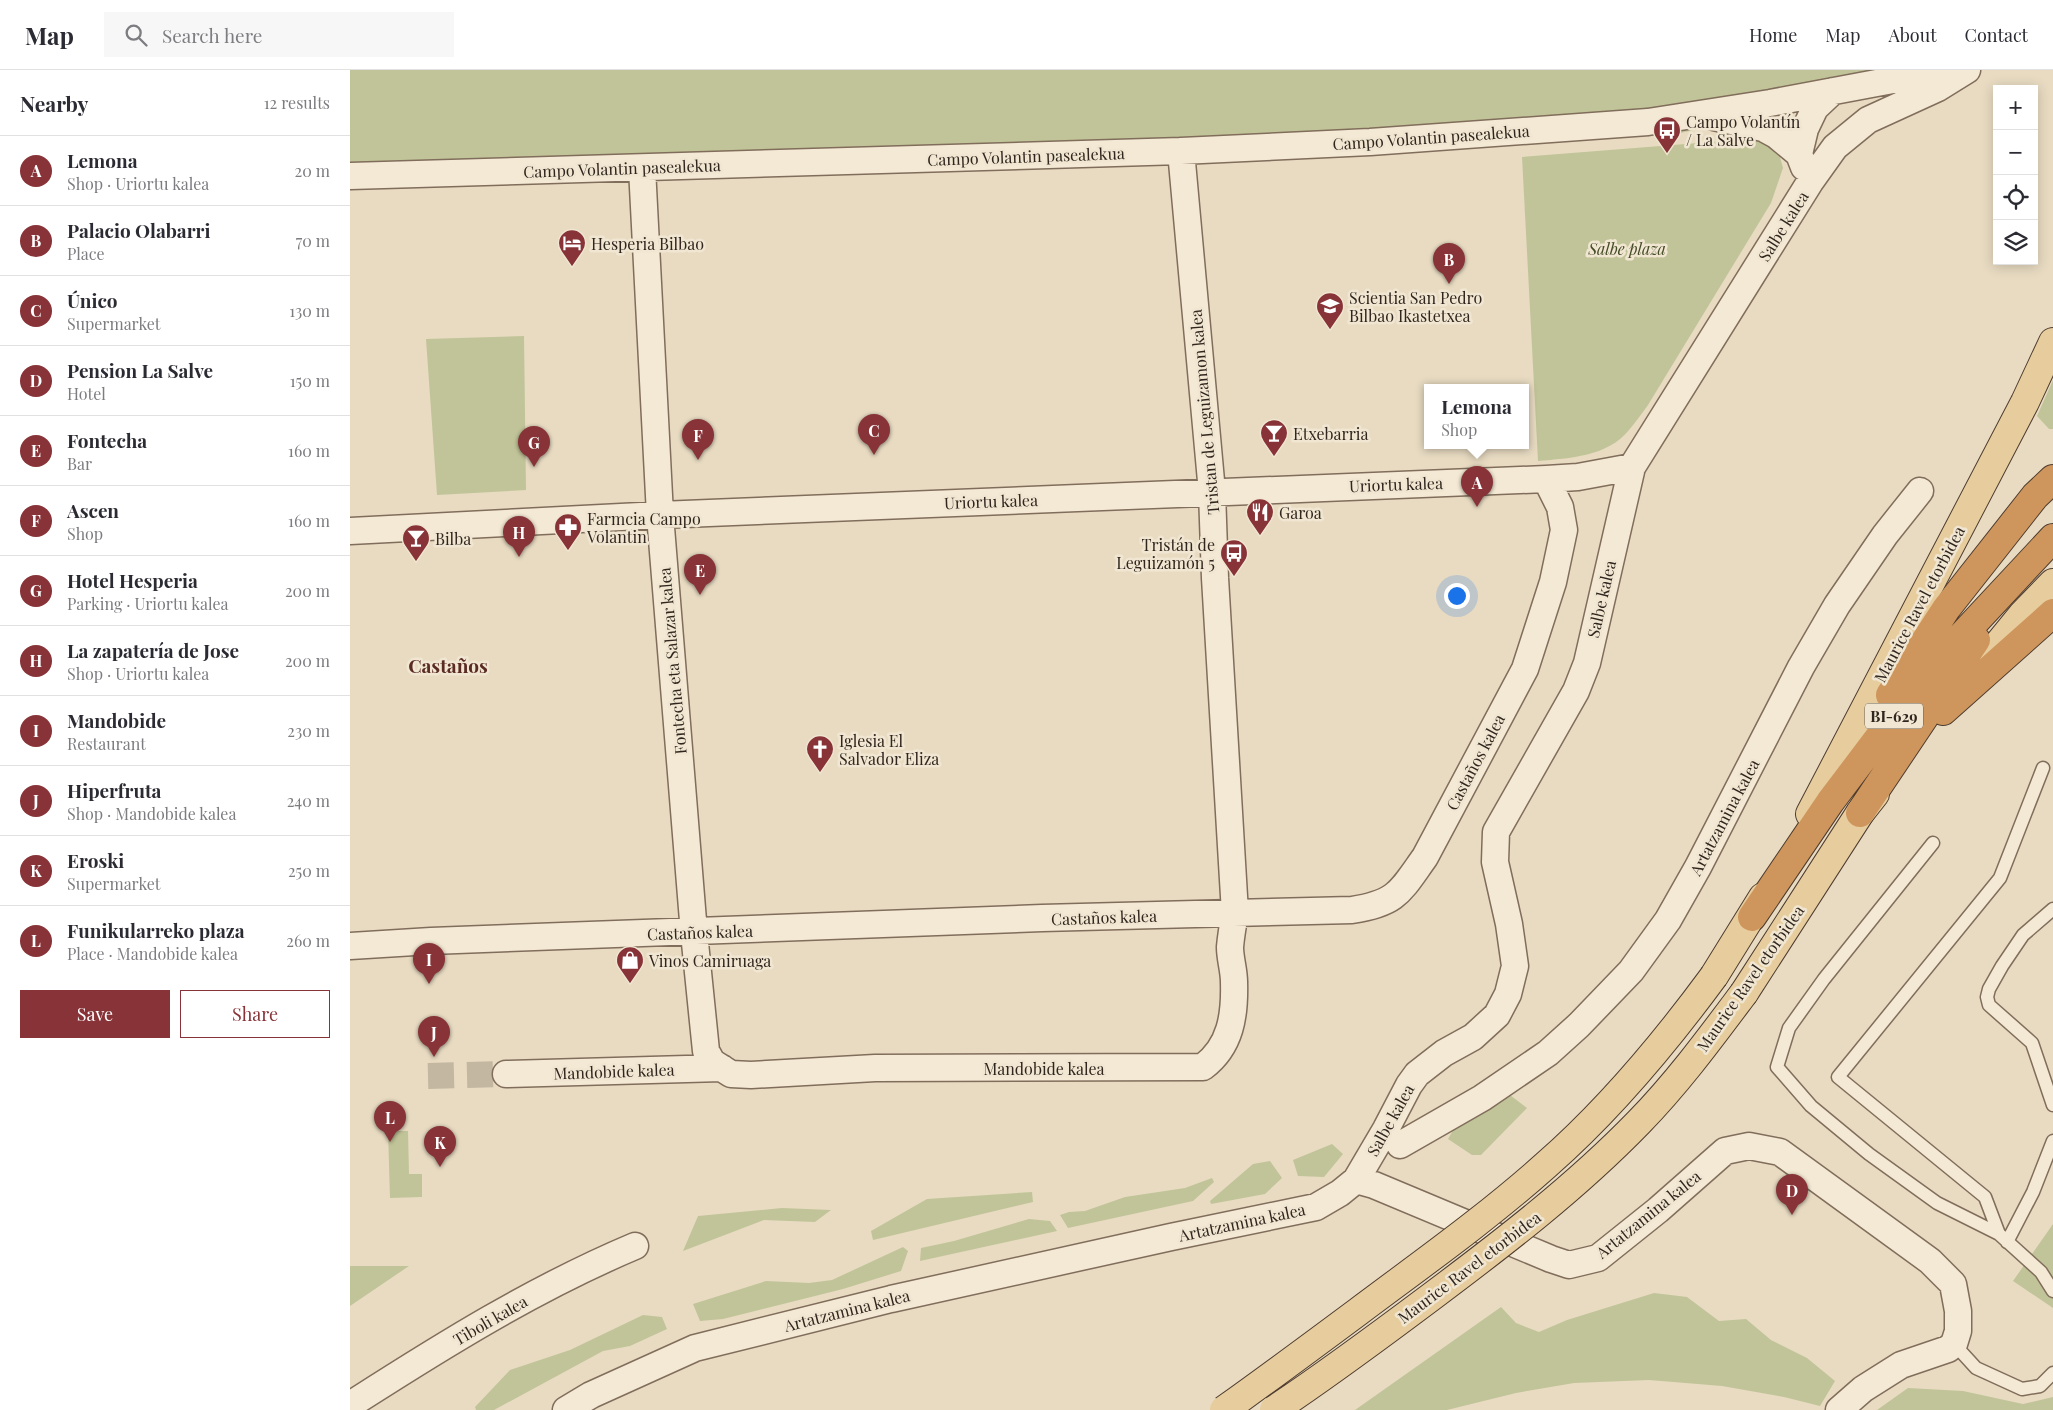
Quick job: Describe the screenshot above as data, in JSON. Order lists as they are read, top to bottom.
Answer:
{
  "streets": {
    "highway": ["Maurice Ravel etorbidea", "BI-629"],
    "street": [
      "Campo Volantin pasealekua",
      "Salbe kalea",
      "Tristan de Leguizamon kalea",
      "Uriortu kalea",
      "Fontecha eta Salazar kalea",
      "Castaños kalea",
      "Artatzamina kalea",
      "Mandobide kalea",
      "Tiboli kalea"
    ]
  },
  "crossings": [
    ["Campo Volantin pasealekua", "Salbe kalea"],
    ["Campo Volantin pasealekua", "Tristan de Leguizamon kalea"],
    ["Campo Volantin pasealekua", "Fontecha eta Salazar kalea"],
    ["Salbe kalea", "Uriortu kalea"],
    ["Salbe kalea", "Artatzamina kalea"],
    ["Tristan de Leguizamon kalea", "Uriortu kalea"],
    ["Tristan de Leguizamon kalea", "Castaños kalea"],
    ["Tristan de Leguizamon kalea", "Mandobide kalea"],
    ["Uriortu kalea", "Fontecha eta Salazar kalea"],
    ["Uriortu kalea", "Castaños kalea"],
    ["Maurice Ravel etorbidea", "BI-629"],
    ["Fontecha eta Salazar kalea", "Castaños kalea"],
    ["Fontecha eta Salazar kalea", "Mandobide kalea"],
    ["Castaños kalea", "Mandobide kalea"]
  ],
  "districts": ["Castaños"],
  "parks": ["Salbe plaza"],
  "places": {
    "bus stop": ["Campo Volantín / La Salve", "Tristán de Leguizamón 5"],
    "hotel": ["Hesperia Bilbao"],
    "school or university": ["Scientia San Pedro Bilbao Ikastetxea"],
    "bar": ["Etxebarria", "Bilba"],
    "restaurant": ["Garoa"],
    "pharmacy": ["Farmcia Campo Volantin"],
    "church": ["Iglesia El Salvador Eliza"],
    "shop": ["Vinos Camiruaga"]
  },
  "page": {
    "header": "Map",
    "search": "Search here",
    "nav": [
      "Home",
      "Map",
      "About",
      "Contact"
    ],
    "heading": ["Nearby", "12 results"],
    "map_buttons": ["+", "−"],
    "list": [
      {
        "mark": "A",
        "name": "Lemona",
        "note": "Shop · Uriortu kalea",
        "value": "20 m"
      },
      {
        "mark": "B",
        "name": "Palacio Olabarri",
        "note": "Place",
        "value": "70 m"
      },
      {
        "mark": "C",
        "name": "Único",
        "note": "Supermarket",
        "value": "130 m"
      },
      {
        "mark": "D",
        "name": "Pension La Salve",
        "note": "Hotel",
        "value": "150 m"
      },
      {
        "mark": "E",
        "name": "Fontecha",
        "note": "Bar",
        "value": "160 m"
      },
      {
        "mark": "F",
        "name": "Ascen",
        "note": "Shop",
        "value": "160 m"
      },
      {
        "mark": "G",
        "name": "Hotel Hesperia",
        "note": "Parking · Uriortu kalea",
        "value": "200 m"
      },
      {
        "mark": "H",
        "name": "La zapatería de Jose",
        "note": "Shop · Uriortu kalea",
        "value": "200 m"
      },
      {
        "mark": "I",
        "name": "Mandobide",
        "note": "Restaurant",
        "value": "230 m"
      },
      {
        "mark": "J",
        "name": "Hiperfruta",
        "note": "Shop · Mandobide kalea",
        "value": "240 m"
      },
      {
        "mark": "K",
        "name": "Eroski",
        "note": "Supermarket",
        "value": "250 m"
      },
      {
        "mark": "L",
        "name": "Funikularreko plaza",
        "note": "Place · Mandobide kalea",
        "value": "260 m"
      }
    ],
    "pins": [
      "B",
      "C",
      "F",
      "G",
      "A",
      "H",
      "E",
      "I",
      "J",
      "L",
      "K",
      "D"
    ],
    "popup": ["Lemona", "Shop"],
    "buttons": ["Save", "Share"]
  }
}
